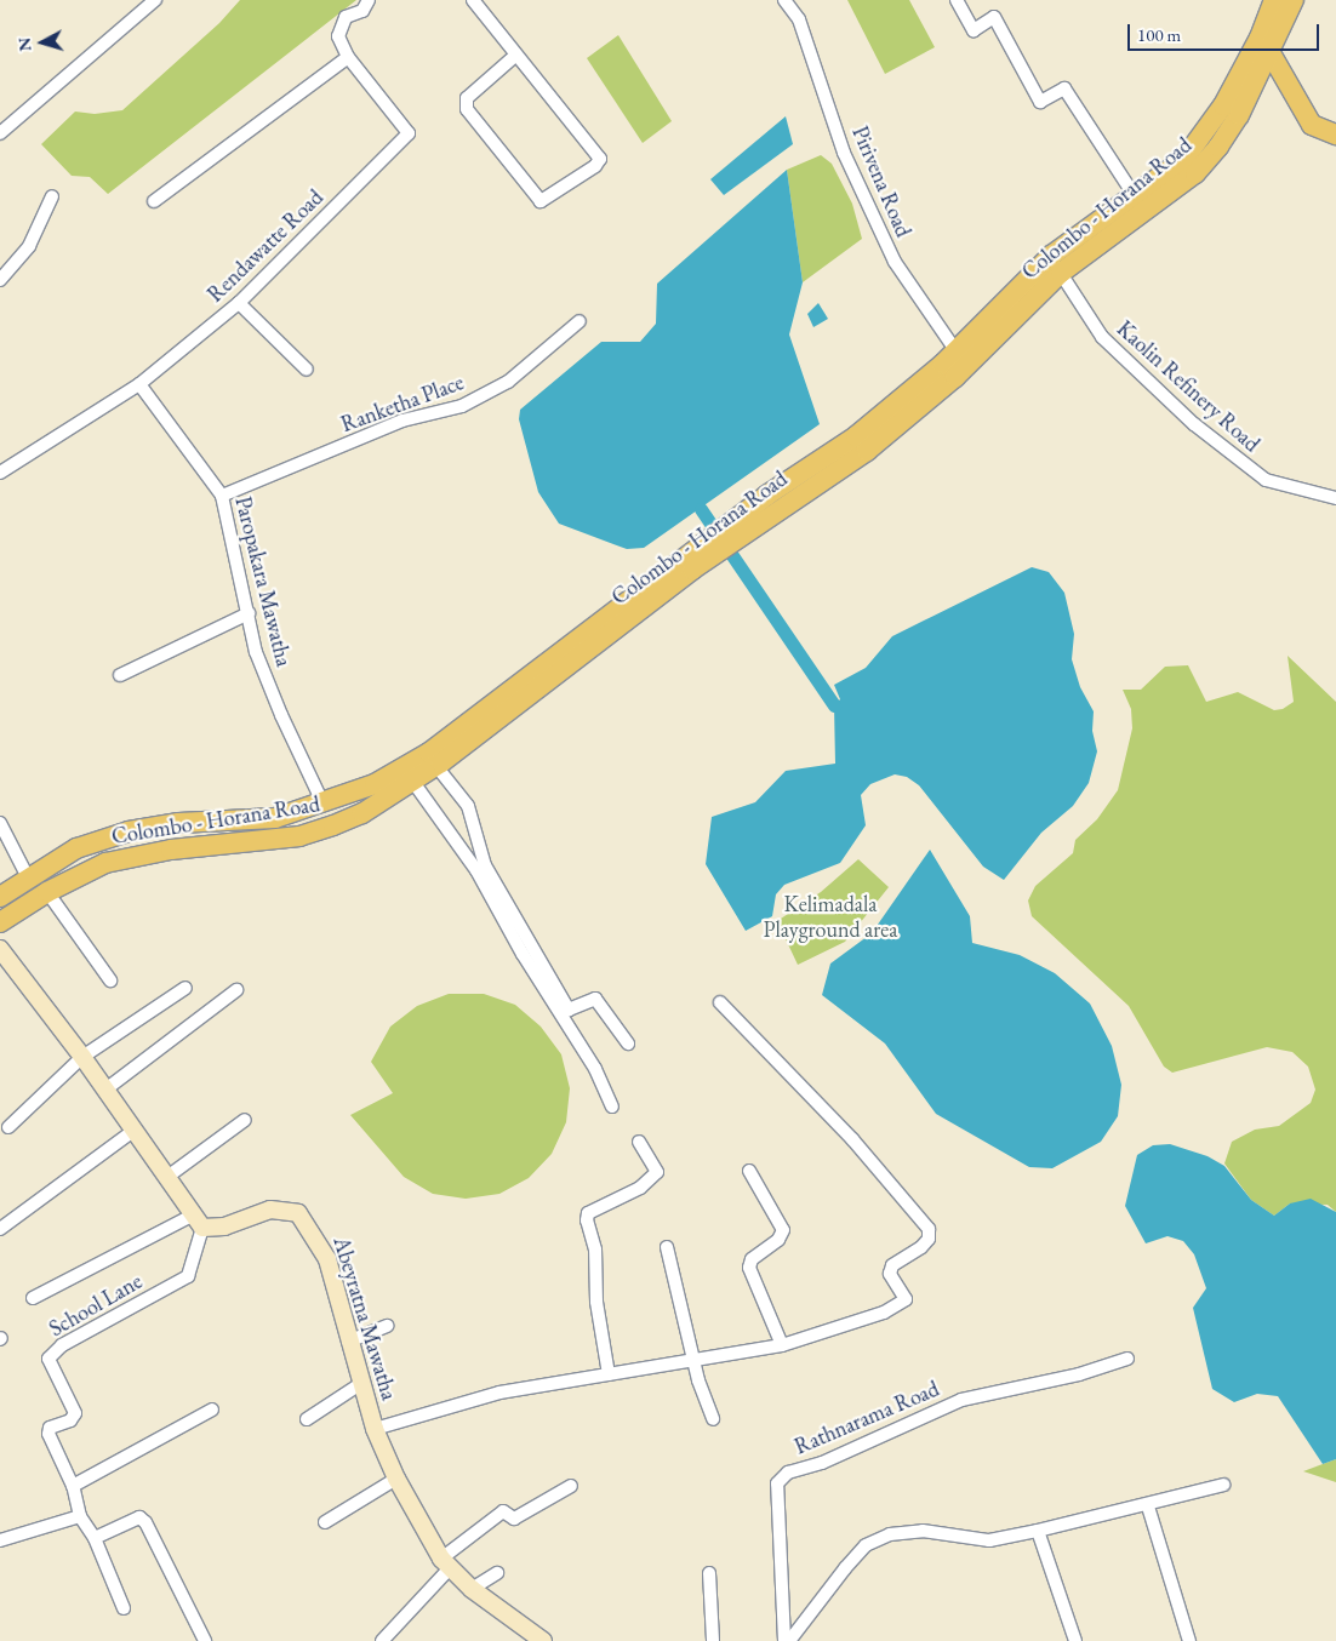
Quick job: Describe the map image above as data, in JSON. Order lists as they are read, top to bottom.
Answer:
{
  "streets": {
    "main road": ["Colombo - Horana Road"],
    "street": [
      "Pirivena Road",
      "Rendawatte Road",
      "Kaolin Refinery Road",
      "Ranketha Place",
      "Paropakara Mawatha",
      "School Lane",
      "Abeyratna Mawatha",
      "Rathnarama Road"
    ]
  },
  "crossings": [
    ["Pirivena Road", "Colombo - Horana Road"],
    ["Colombo - Horana Road", "Kaolin Refinery Road"],
    ["Colombo - Horana Road", "Paropakara Mawatha"],
    ["Rendawatte Road", "Paropakara Mawatha"],
    ["Ranketha Place", "Paropakara Mawatha"],
    ["School Lane", "Abeyratna Mawatha"]
  ],
  "parks": ["Kelimadala Playground area"],
  "scale_bar": "100 m",
  "north": "left"
}
